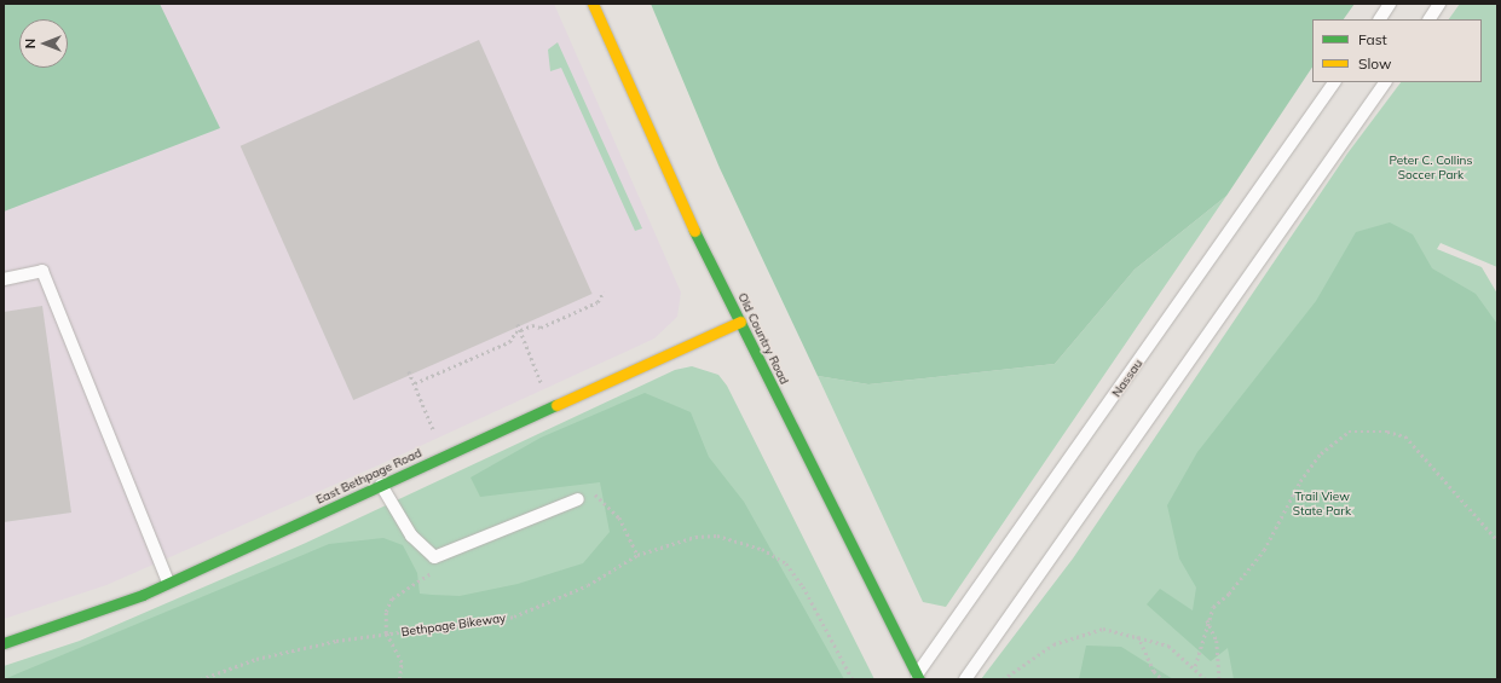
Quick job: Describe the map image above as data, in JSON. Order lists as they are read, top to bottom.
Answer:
{
  "streets": {
    "street": ["Old Country Road", "East Bethpage Road"],
    "lane": ["Nassau"],
    "path": ["Bethpage Bikeway"]
  },
  "crossings": [
    ["Old Country Road", "Nassau"],
    ["Old Country Road", "East Bethpage Road"]
  ],
  "parks": ["Peter C. Collins Soccer Park", "Trail View State Park"],
  "legend": ["Fast", "Slow"],
  "north": "left"
}
